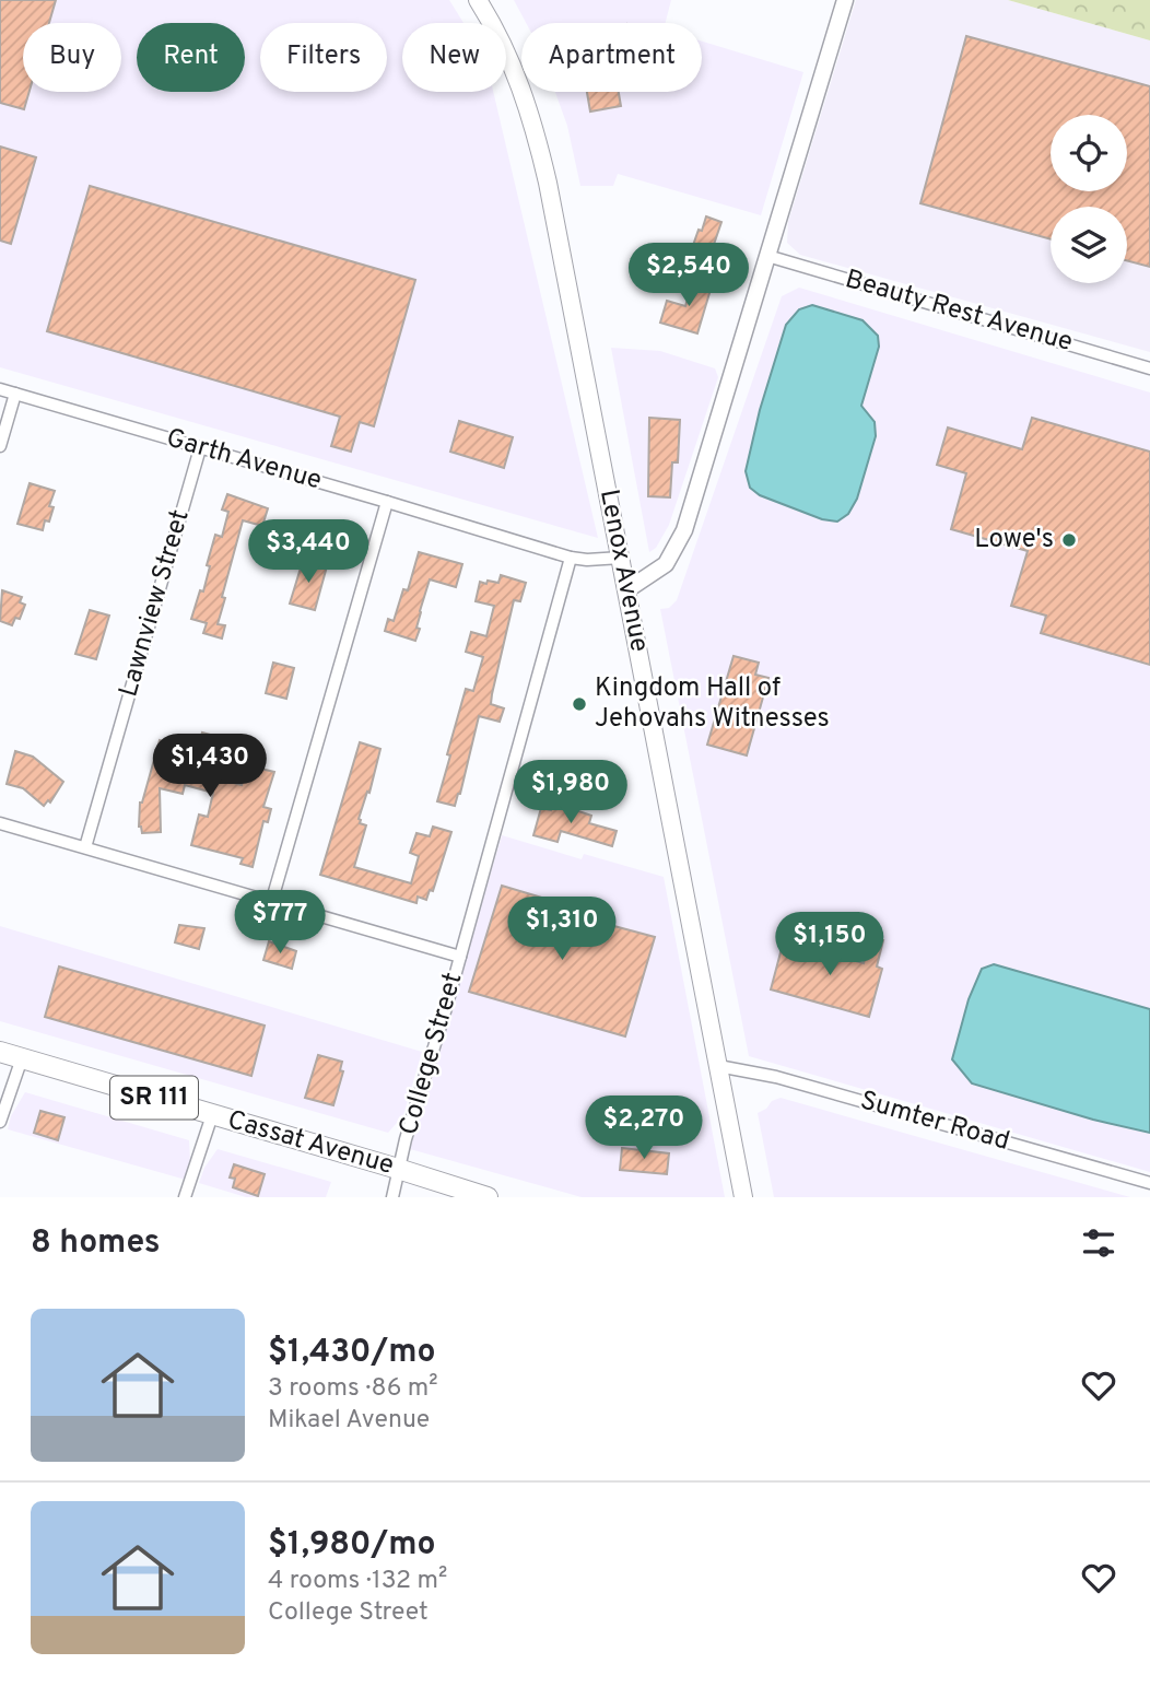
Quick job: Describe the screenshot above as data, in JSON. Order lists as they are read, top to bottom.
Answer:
{
  "streets": {
    "main road": ["Lenox Avenue", "SR 111", "Cassat Avenue"],
    "street": [
      "Beauty Rest Avenue",
      "Garth Avenue",
      "Lawnview Street",
      "College Street",
      "Sumter Road"
    ]
  },
  "crossings": [
    ["Garth Avenue", "Lenox Avenue"],
    ["Garth Avenue", "Lawnview Street"],
    ["Garth Avenue", "College Street"],
    ["Lenox Avenue", "Sumter Road"],
    ["College Street", "Cassat Avenue"]
  ],
  "places": ["Lowe's", "Kingdom Hall of Jehovahs Witnesses"],
  "page": {
    "chip": [
      "Buy",
      "Rent",
      "Filters",
      "New",
      "Apartment"
    ],
    "price": [
      "$2,540",
      "$3,440",
      "$1,430",
      "$1,980",
      "$777",
      "$1,310",
      "$1,150",
      "$2,270"
    ],
    "heading": "8 homes",
    "list": [
      {
        "name": "$1,430/mo",
        "note": "3 rooms · 86 m² · Mikael Avenue"
      },
      {
        "name": "$1,980/mo",
        "note": "4 rooms · 132 m² · College Street"
      }
    ]
  }
}
